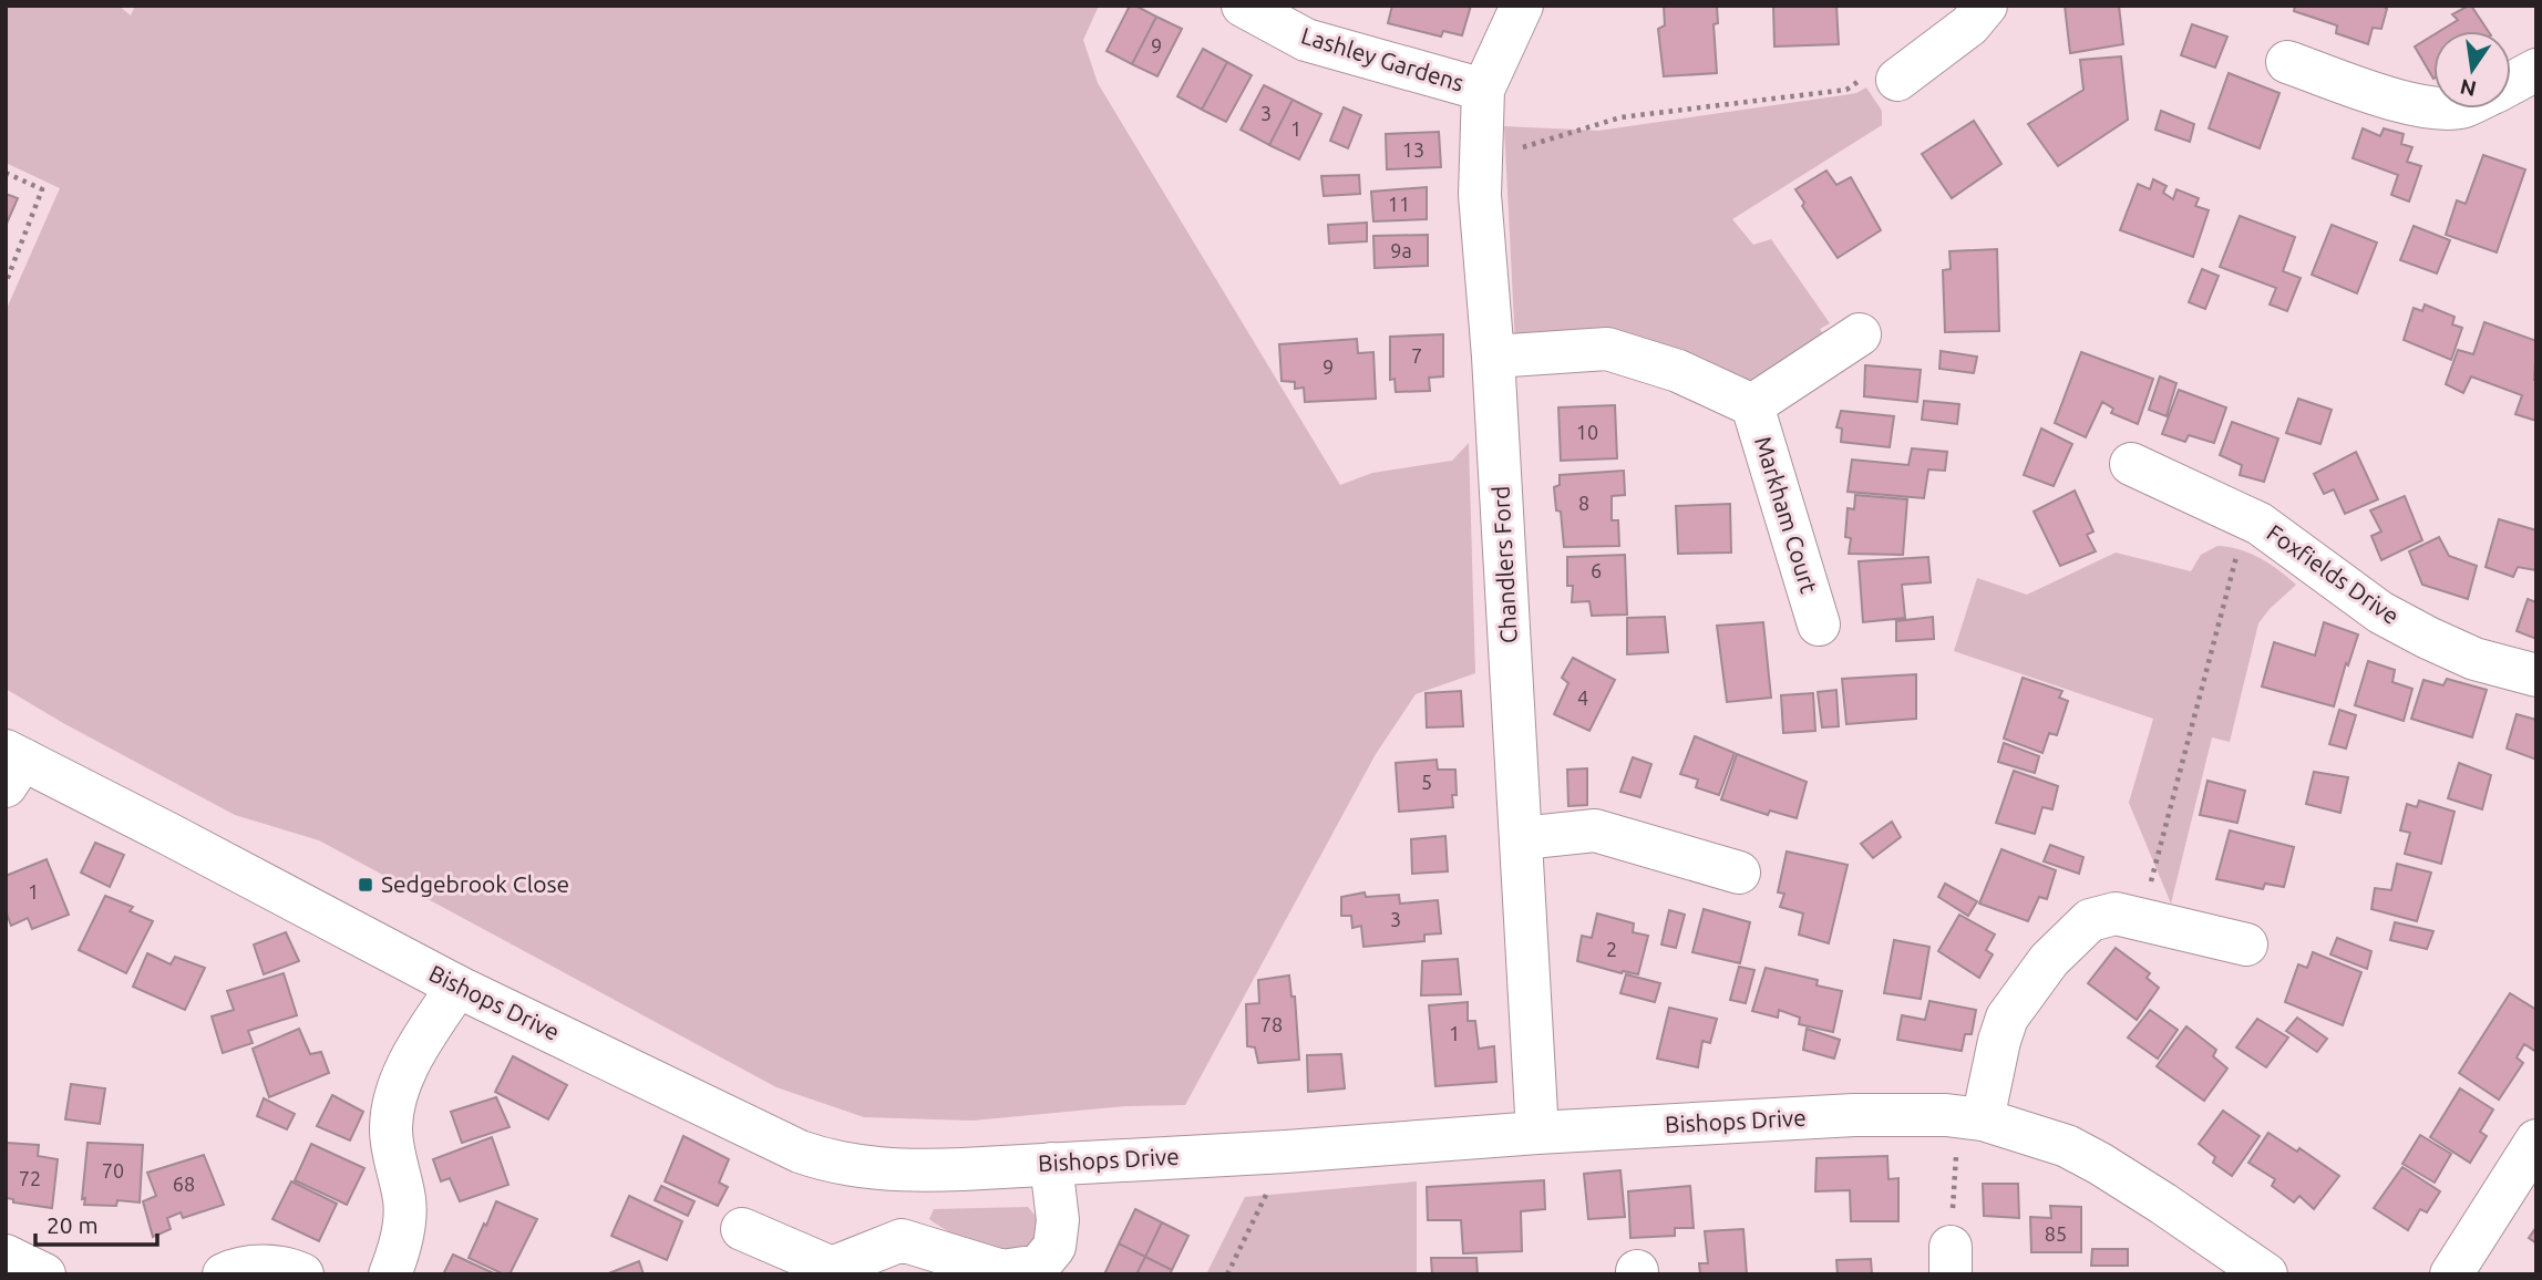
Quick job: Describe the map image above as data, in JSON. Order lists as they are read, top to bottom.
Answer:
{
  "streets": {
    "street": [
      "Lashley Gardens",
      "Markham Court",
      "Chandlers Ford",
      "Foxfields Drive",
      "Bishops Drive"
    ]
  },
  "crossings": [
    ["Lashley Gardens", "Chandlers Ford"],
    ["Markham Court", "Chandlers Ford"],
    ["Chandlers Ford", "Bishops Drive"]
  ],
  "places": {
    "transit": ["Sedgebrook Close"]
  },
  "house_numbers": [
    "9",
    "3",
    "1",
    "13",
    "11",
    "9a",
    "7",
    "9",
    "10",
    "8",
    "6",
    "4",
    "5",
    "1",
    "3",
    "2",
    "78",
    "1",
    "70",
    "72",
    "68",
    "85"
  ],
  "scale_bar": "20 m",
  "north": "bottom"
}
